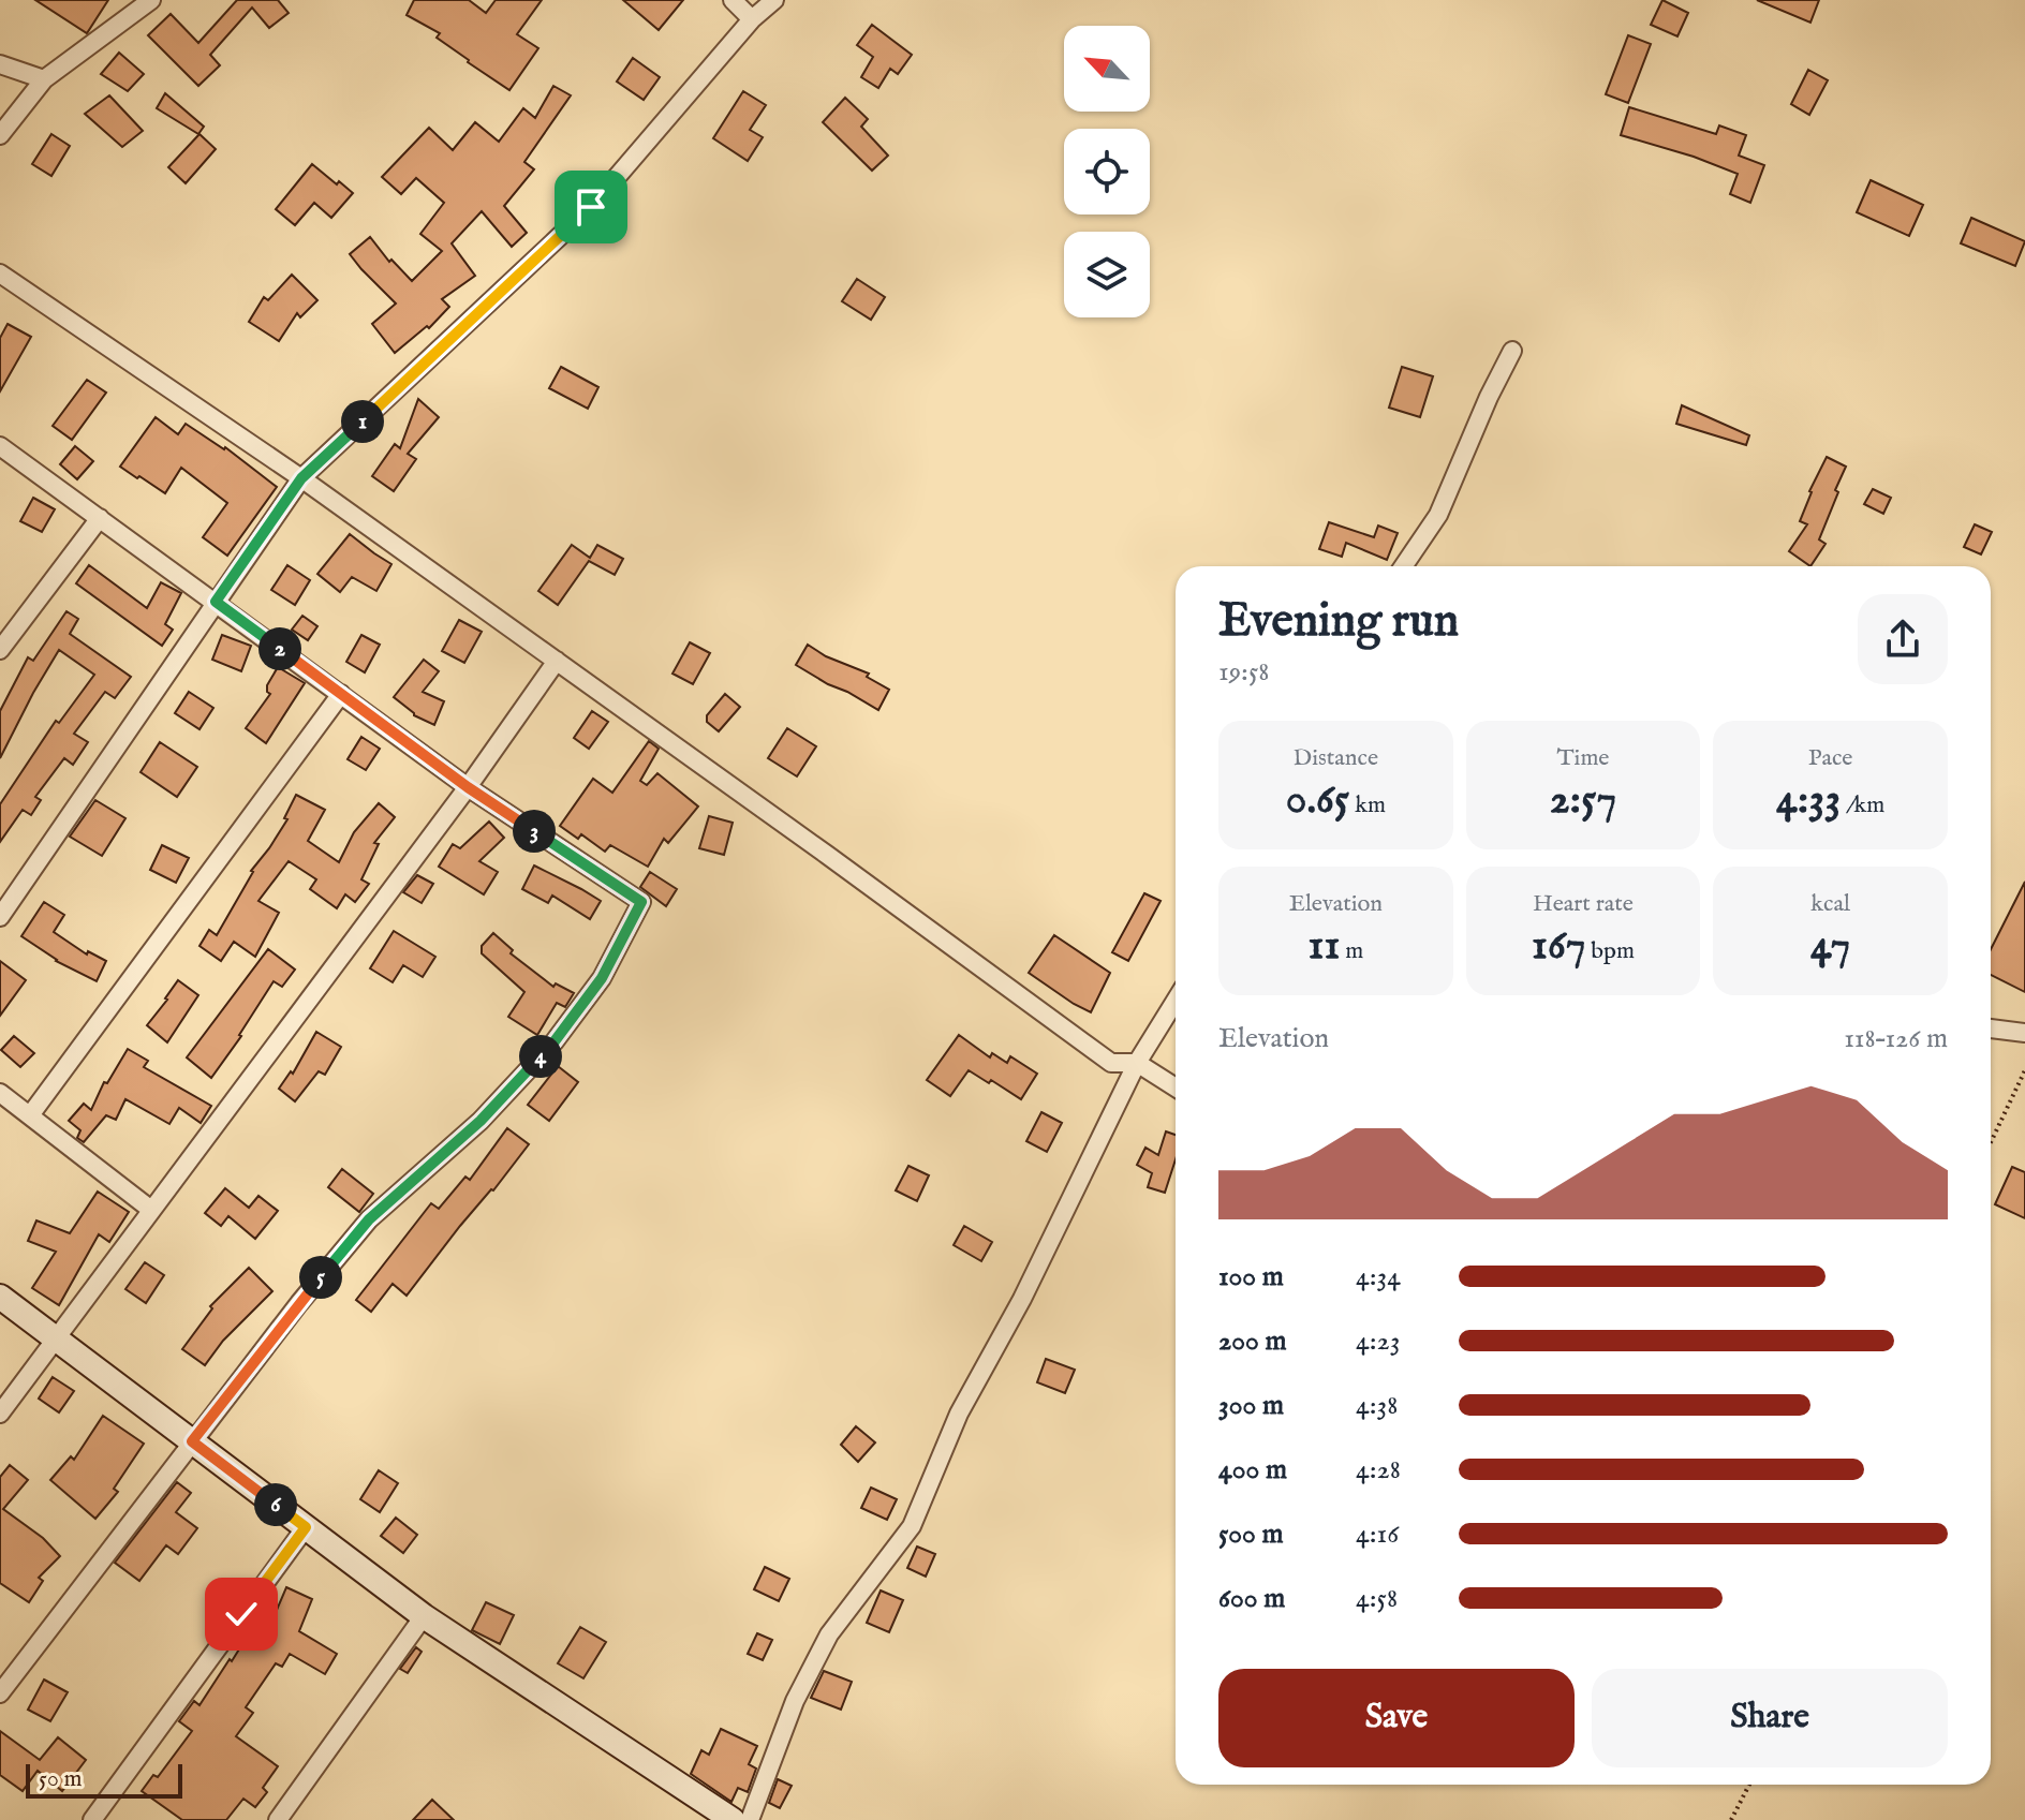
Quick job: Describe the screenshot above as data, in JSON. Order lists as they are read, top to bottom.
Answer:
{
  "scale_bar": "50 m",
  "north": "top left",
  "page": {
    "pins": [
      "1",
      "2",
      "3",
      "4",
      "5",
      "6"
    ],
    "heading": ["Evening run", "19:58"],
    "stats": [
      ["Distance", "0.65 km"],
      ["Time", "2:57"],
      ["Pace", "4:33 /km"],
      ["Elevation", "11 m"],
      ["Heart rate", "167 bpm"],
      ["kcal", "47"]
    ],
    "chart": ["Elevation", "118–126 m"],
    "list": [
      {
        "name": "100 m",
        "note": "4:34"
      },
      {
        "name": "200 m",
        "note": "4:23"
      },
      {
        "name": "300 m",
        "note": "4:38"
      },
      {
        "name": "400 m",
        "note": "4:28"
      },
      {
        "name": "500 m",
        "note": "4:16"
      },
      {
        "name": "600 m",
        "note": "4:58"
      }
    ],
    "buttons": ["Save", "Share"],
    "scale": "50 m"
  }
}
